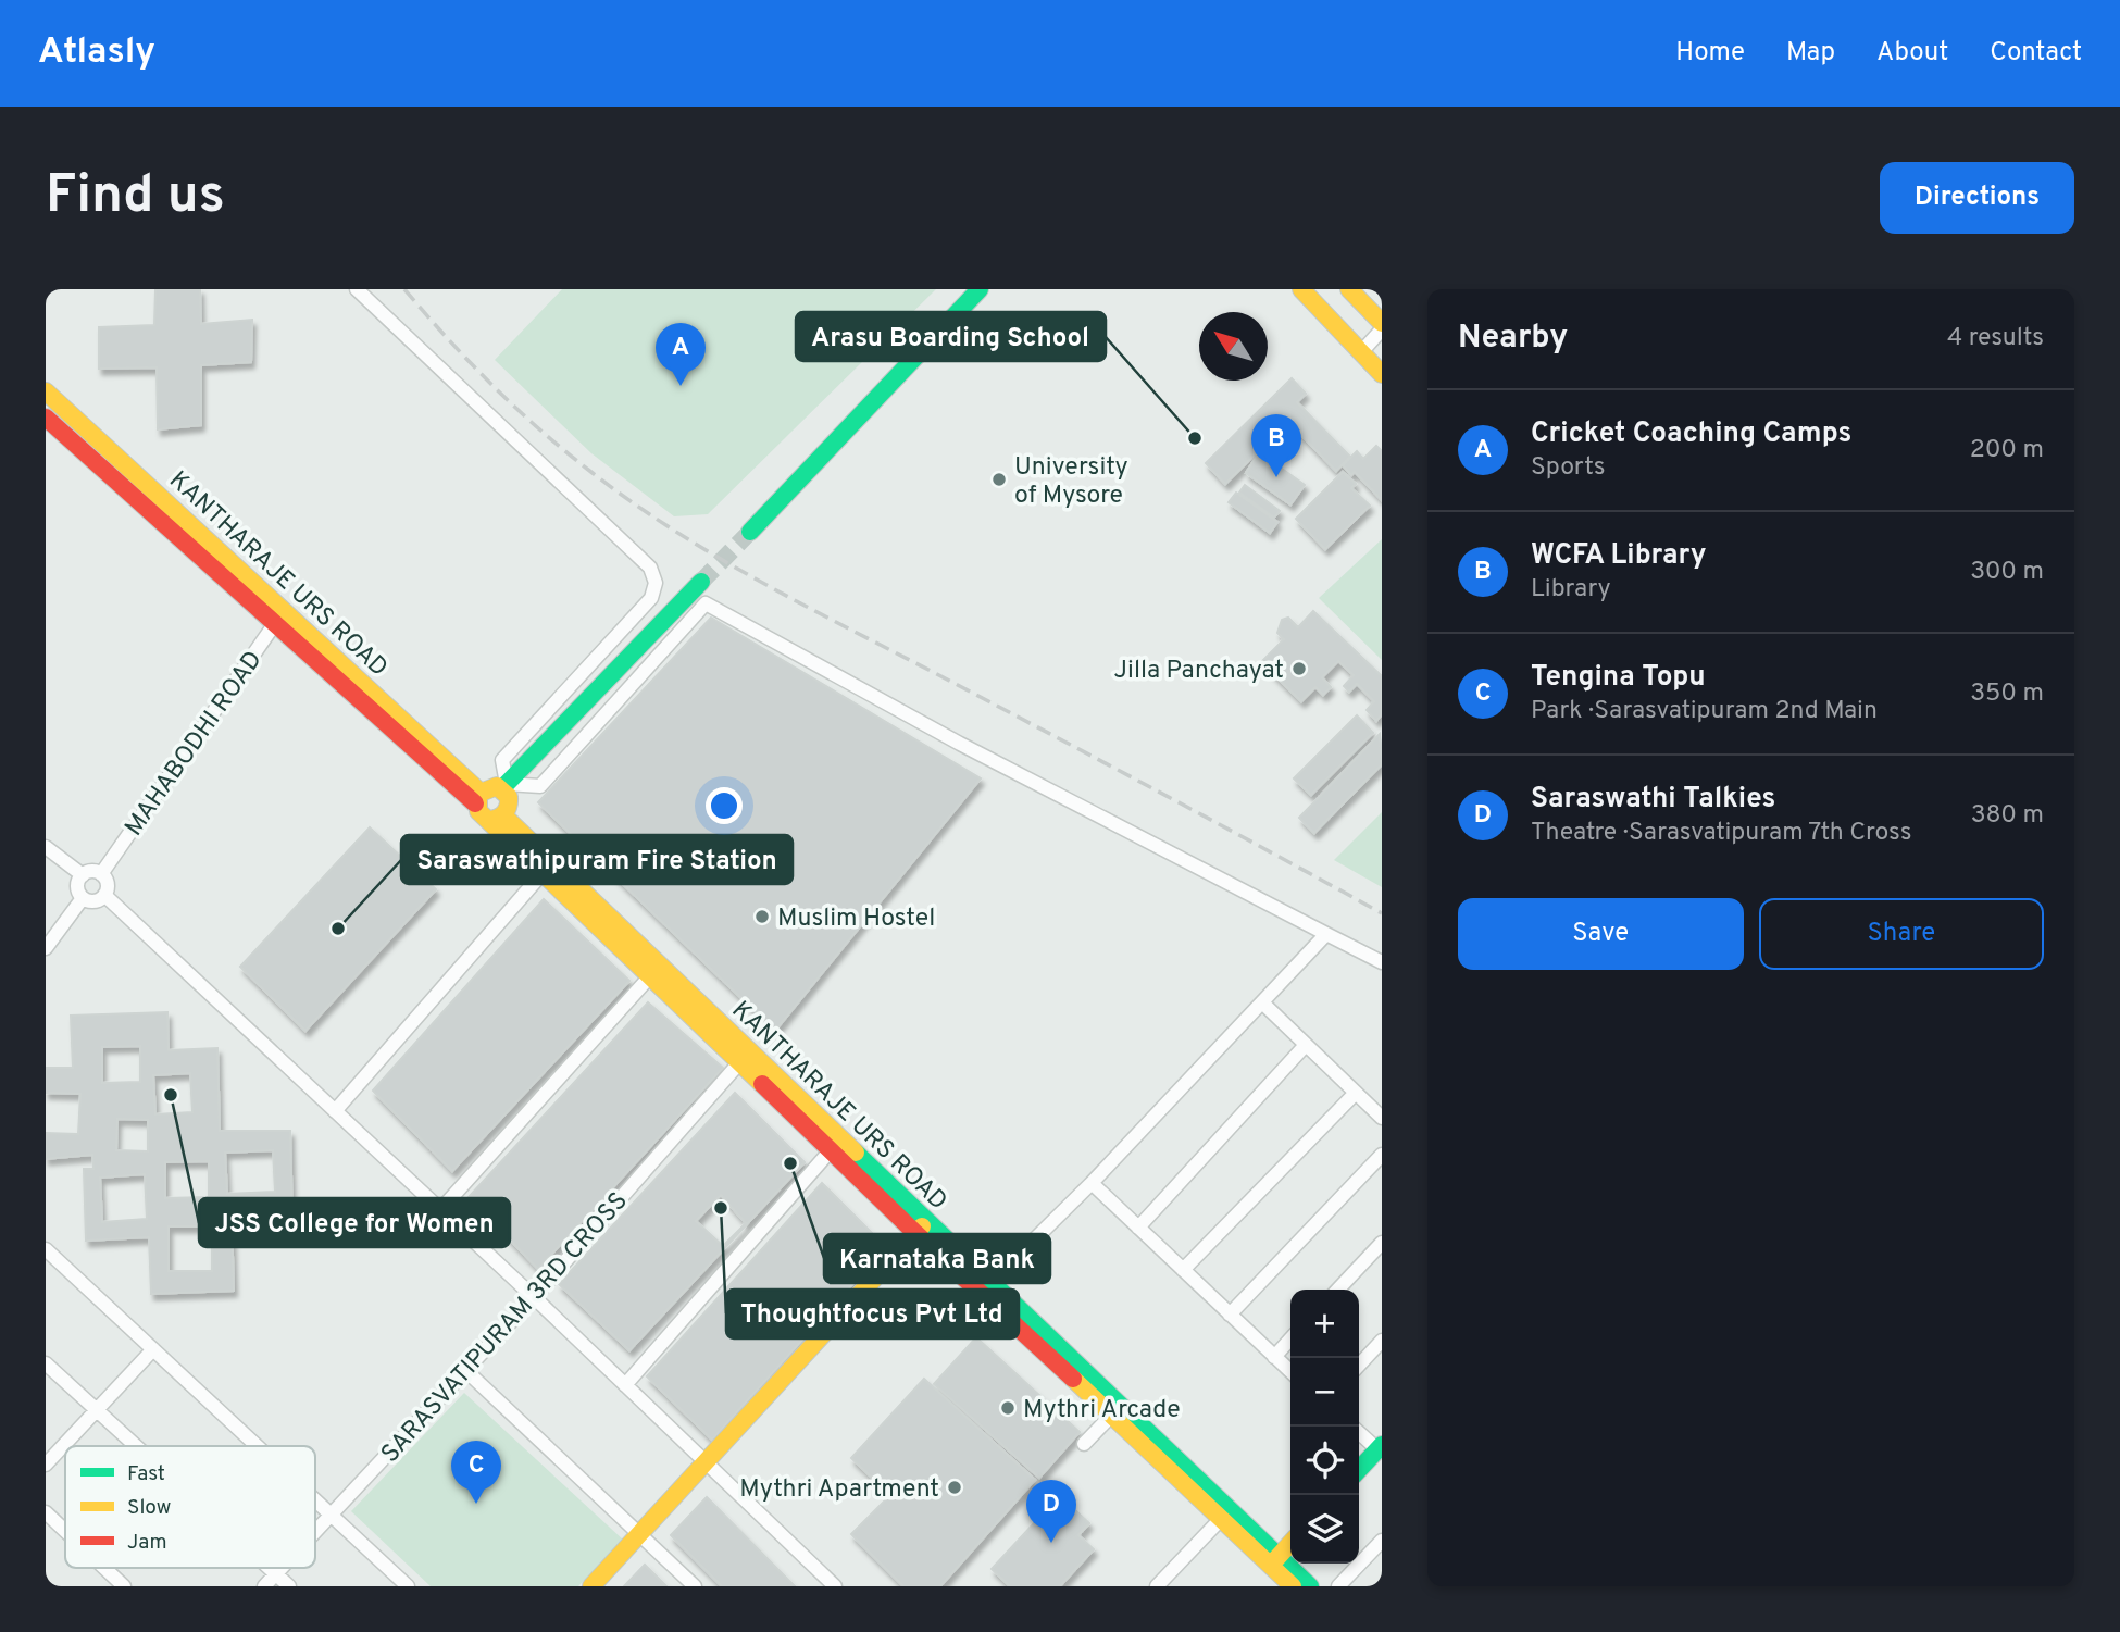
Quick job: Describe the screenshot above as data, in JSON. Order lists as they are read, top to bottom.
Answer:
{
  "streets": {
    "street": ["KANTHARAJE URS ROAD", "MAHABODHI ROAD", "SARASVATIPURAM 3RD CROSS"]
  },
  "crossings": [
    ["KANTHARAJE URS ROAD", "MAHABODHI ROAD"],
    ["KANTHARAJE URS ROAD", "SARASVATIPURAM 3RD CROSS"]
  ],
  "places": [
    "Arasu Boarding School",
    "University of Mysore",
    "Jilla Panchayat",
    "Muslim Hostel",
    "Saraswathipuram Fire Station",
    "JSS College for Women",
    "Karnataka Bank",
    "Thoughtfocus Pvt Ltd",
    "Mythri Arcade",
    "Mythri Apartment"
  ],
  "legend": ["Fast", "Slow", "Jam"],
  "north": "top left",
  "page": {
    "header": "Atlasly",
    "nav": [
      "Home",
      "Map",
      "About",
      "Contact"
    ],
    "buttons": [
      "Directions",
      ["Save", "Share"]
    ],
    "title": "Find us",
    "heading": ["Nearby", "4 results"],
    "pins": [
      "A",
      "B",
      "C",
      "D"
    ],
    "list": [
      {
        "mark": "A",
        "name": "Cricket Coaching Camps",
        "note": "Sports",
        "value": "200 m"
      },
      {
        "mark": "B",
        "name": "WCFA Library",
        "note": "Library",
        "value": "300 m"
      },
      {
        "mark": "C",
        "name": "Tengina Topu",
        "note": "Park · Sarasvatipuram 2nd Main",
        "value": "350 m"
      },
      {
        "mark": "D",
        "name": "Saraswathi Talkies",
        "note": "Theatre · Sarasvatipuram 7th Cross",
        "value": "380 m"
      }
    ],
    "map_buttons": ["+", "−"]
  }
}
